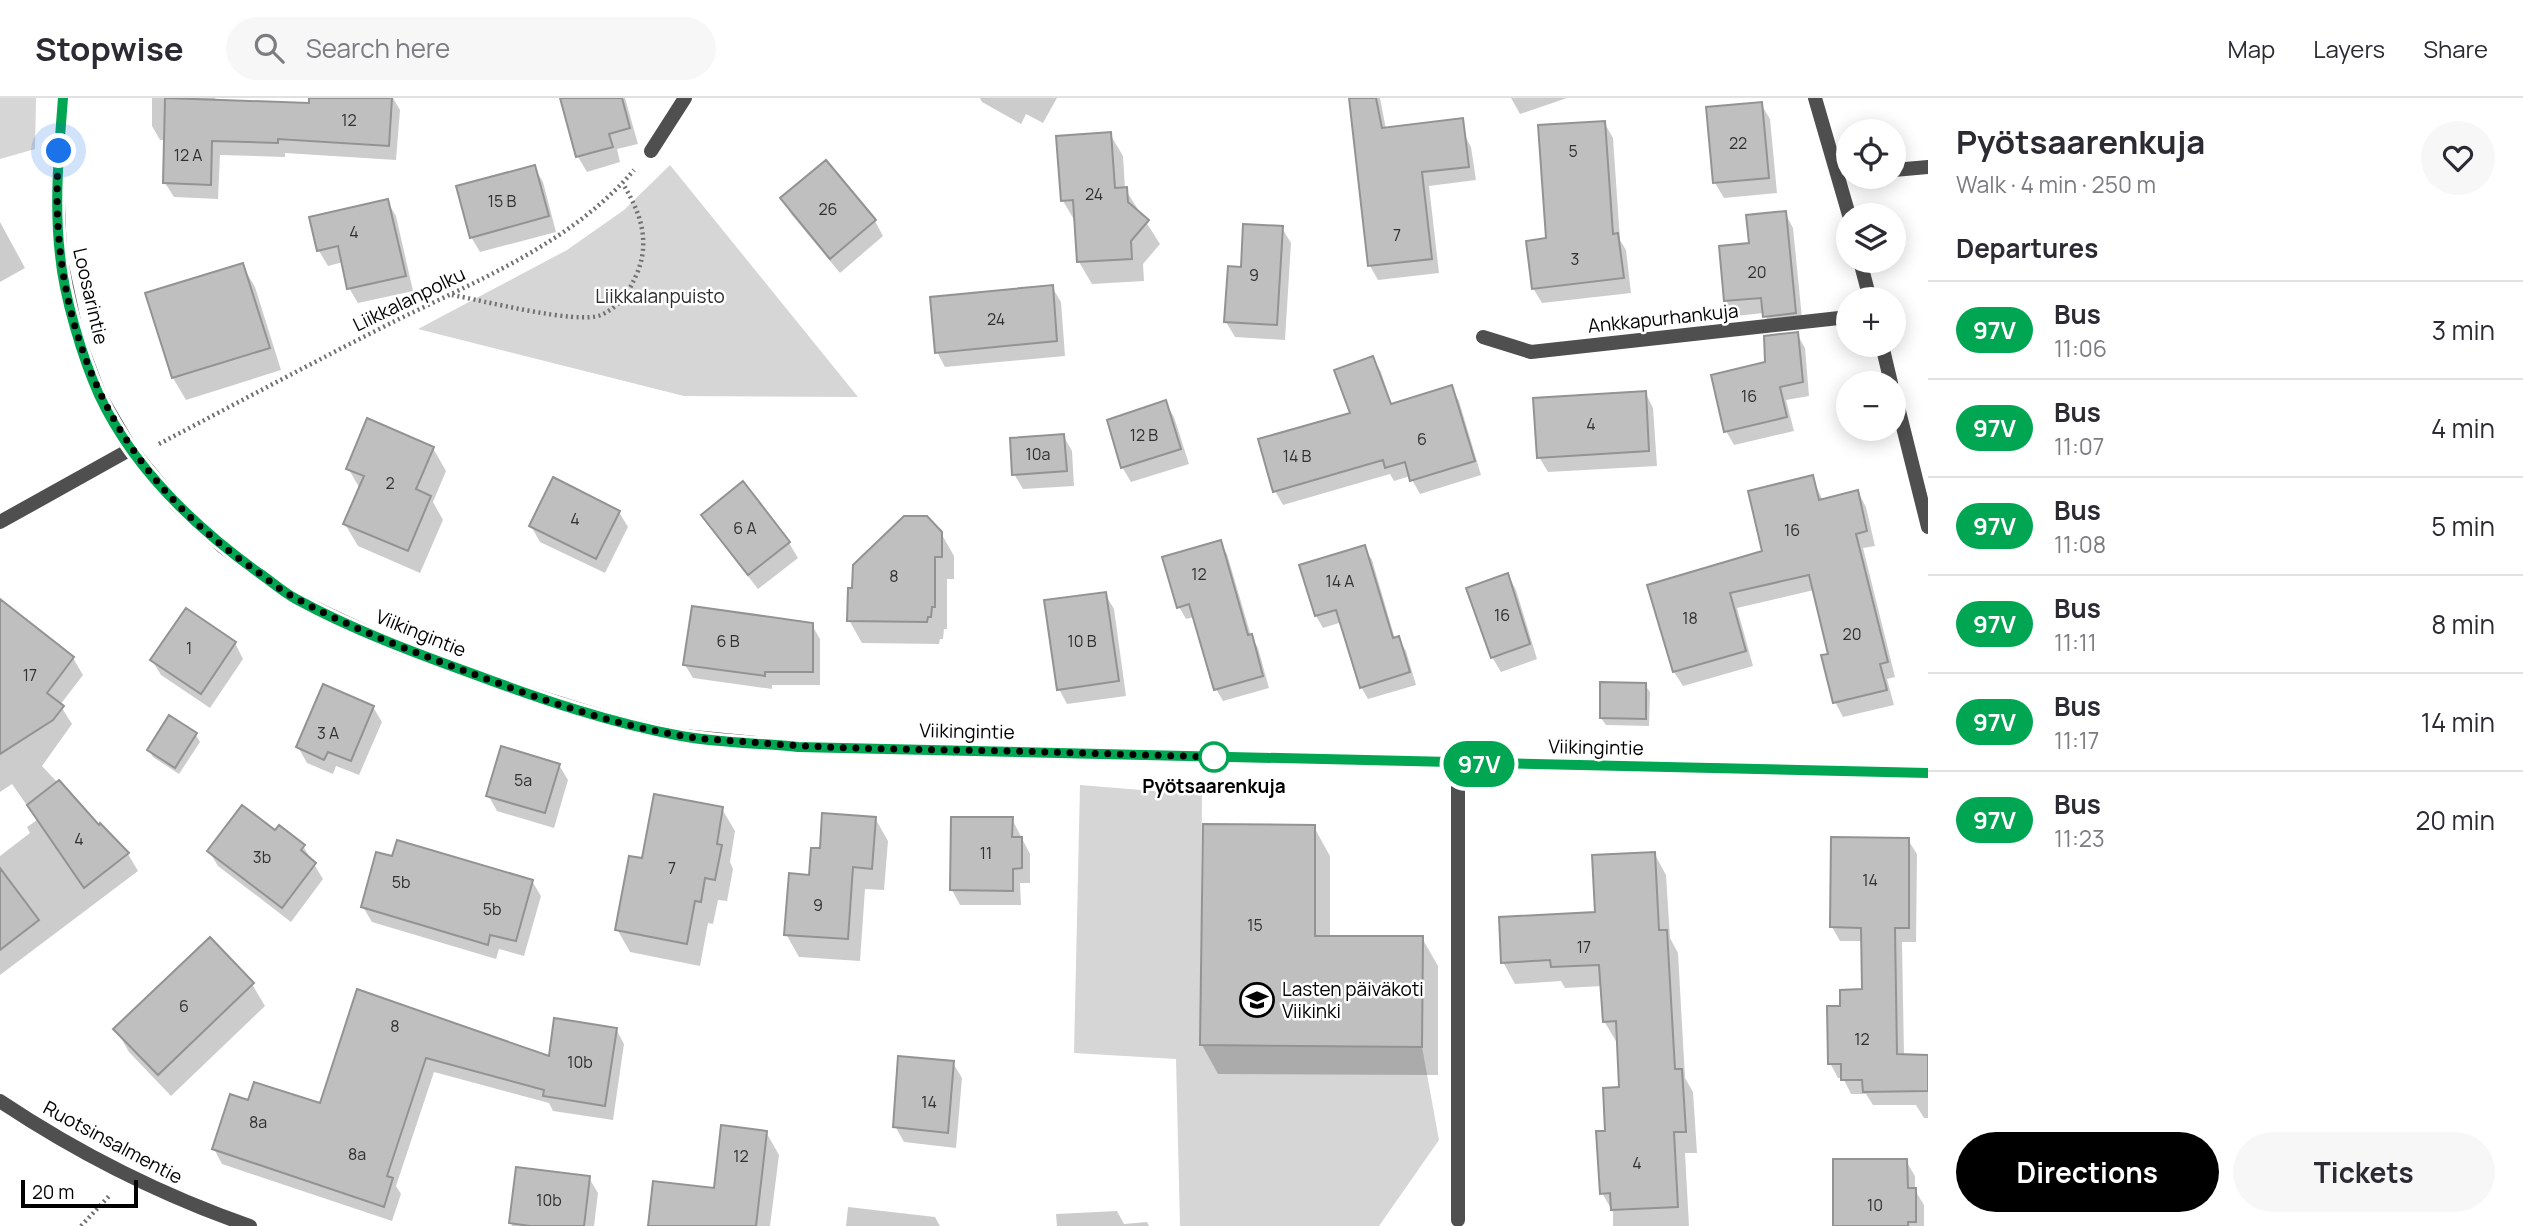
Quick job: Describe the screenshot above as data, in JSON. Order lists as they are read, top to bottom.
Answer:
{
  "streets": {
    "street": [
      "Loosarintie",
      "Ankkapurhankuja",
      "Viikingintie",
      "Ruotsinsalmentie"
    ],
    "path": ["Liikkalanpolku"]
  },
  "crossings": [
    ["Loosarintie", "Viikingintie"]
  ],
  "parks": ["Liikkalanpuisto"],
  "places": {
    "other": ["Pyötsaarenkuja"],
    "school or university": ["Lasten päiväkoti Viikinki"]
  },
  "lines": ["bus line 97V"],
  "house_numbers": [
    "12",
    "22",
    "5",
    "12 A",
    "24",
    "15 B",
    "26",
    "4",
    "7",
    "3",
    "20",
    "9",
    "24",
    "16",
    "4",
    "12 B",
    "6",
    "10a",
    "14 B",
    "2",
    "4",
    "6 A",
    "16",
    "12",
    "8",
    "14 A",
    "16",
    "18",
    "20",
    "6 B",
    "10 B",
    "1",
    "17",
    "3 A",
    "5a",
    "4",
    "11",
    "3b",
    "7",
    "14",
    "5b",
    "9",
    "5b",
    "15",
    "17",
    "6",
    "8",
    "12",
    "10b",
    "14",
    "8a",
    "8a",
    "12",
    "4",
    "10b",
    "10"
  ],
  "scale_bar": "20 m",
  "page": {
    "header": "Stopwise",
    "search": "Search here",
    "nav": ["Map", "Layers", "Share"],
    "on_map": "97V",
    "heading": [
      ["Pyötsaarenkuja", "Walk · 4 min · 250 m"],
      "Departures"
    ],
    "map_buttons": ["+", "−"],
    "list": [
      {
        "mark": "97V",
        "name": "Bus",
        "note": "11:06",
        "value": "3 min"
      },
      {
        "mark": "97V",
        "name": "Bus",
        "note": "11:07",
        "value": "4 min"
      },
      {
        "mark": "97V",
        "name": "Bus",
        "note": "11:08",
        "value": "5 min"
      },
      {
        "mark": "97V",
        "name": "Bus",
        "note": "11:11",
        "value": "8 min"
      },
      {
        "mark": "97V",
        "name": "Bus",
        "note": "11:17",
        "value": "14 min"
      },
      {
        "mark": "97V",
        "name": "Bus",
        "note": "11:23",
        "value": "20 min"
      }
    ],
    "buttons": ["Directions", "Tickets"],
    "scale": "20 m"
  }
}
